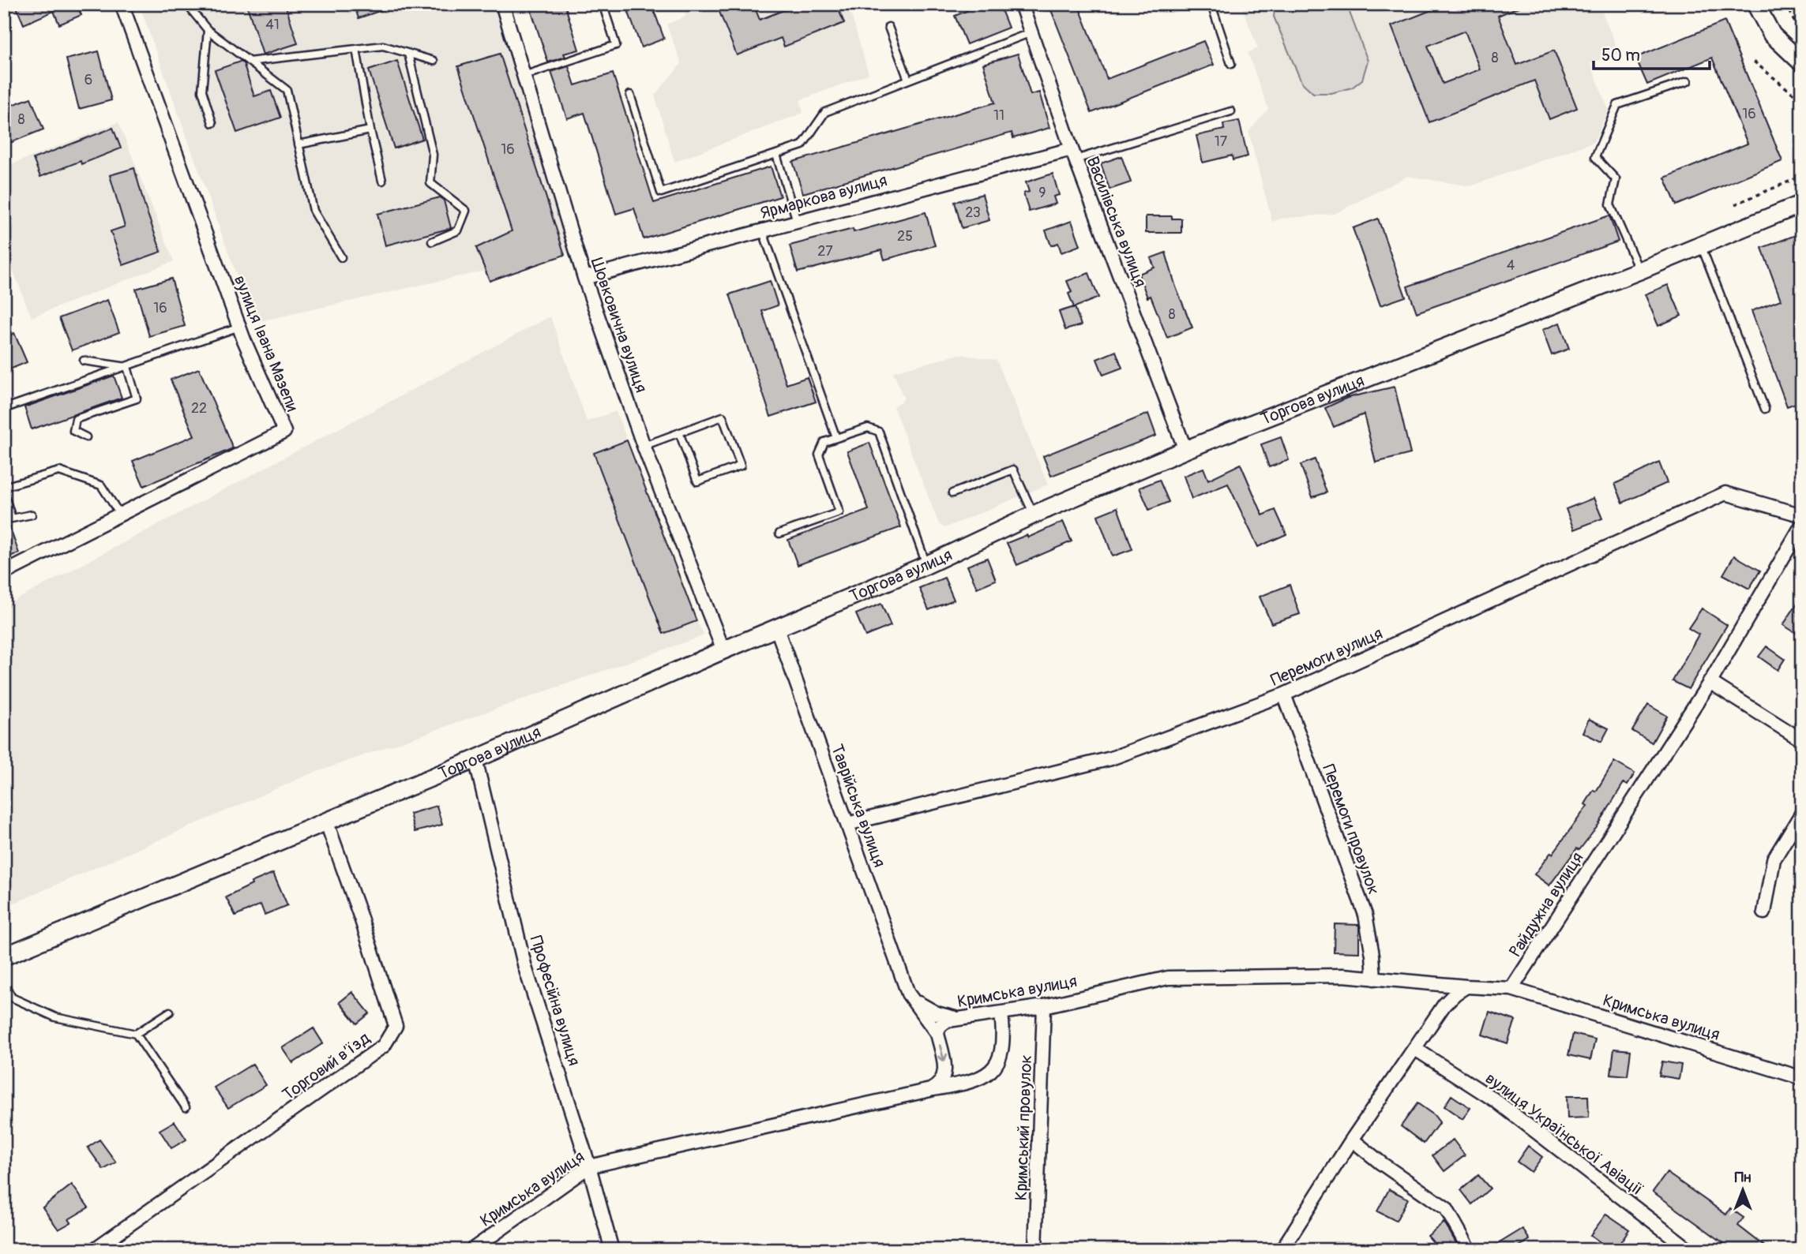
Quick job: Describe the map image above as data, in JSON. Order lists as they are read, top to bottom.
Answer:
{
  "streets": {
    "street": [
      "Ярмаркова вулиця",
      "Василівська вулиця",
      "Шовковична вулиця",
      "вулиця Івана Мазепи",
      "Торгова вулиця",
      "Перемоги вулиця",
      "Таврійська вулиця",
      "Перемоги провулок",
      "Райдужна вулиця",
      "Кримська вулиця",
      "Професійна вулиця",
      "Торговий в’їзд",
      "Кримський провулок",
      "вулиця Української Авіації"
    ]
  },
  "crossings": [
    ["Ярмаркова вулиця", "Василівська вулиця"],
    ["Ярмаркова вулиця", "Шовковична вулиця"],
    ["Василівська вулиця", "Торгова вулиця"],
    ["Шовковична вулиця", "Торгова вулиця"],
    ["Торгова вулиця", "Таврійська вулиця"],
    ["Торгова вулиця", "Професійна вулиця"],
    ["Торгова вулиця", "Торговий в’їзд"],
    ["Перемоги вулиця", "Таврійська вулиця"],
    ["Перемоги вулиця", "Перемоги провулок"],
    ["Таврійська вулиця", "Кримська вулиця"],
    ["Перемоги провулок", "Кримська вулиця"],
    ["Райдужна вулиця", "Кримська вулиця"],
    ["Кримська вулиця", "Професійна вулиця"],
    ["Кримська вулиця", "Кримський провулок"]
  ],
  "house_numbers": [
    "41",
    "8",
    "6",
    "16",
    "11",
    "8",
    "17",
    "16",
    "9",
    "23",
    "25",
    "27",
    "4",
    "16",
    "8",
    "22"
  ],
  "scale_bar": "50 m",
  "north": "top"
}
